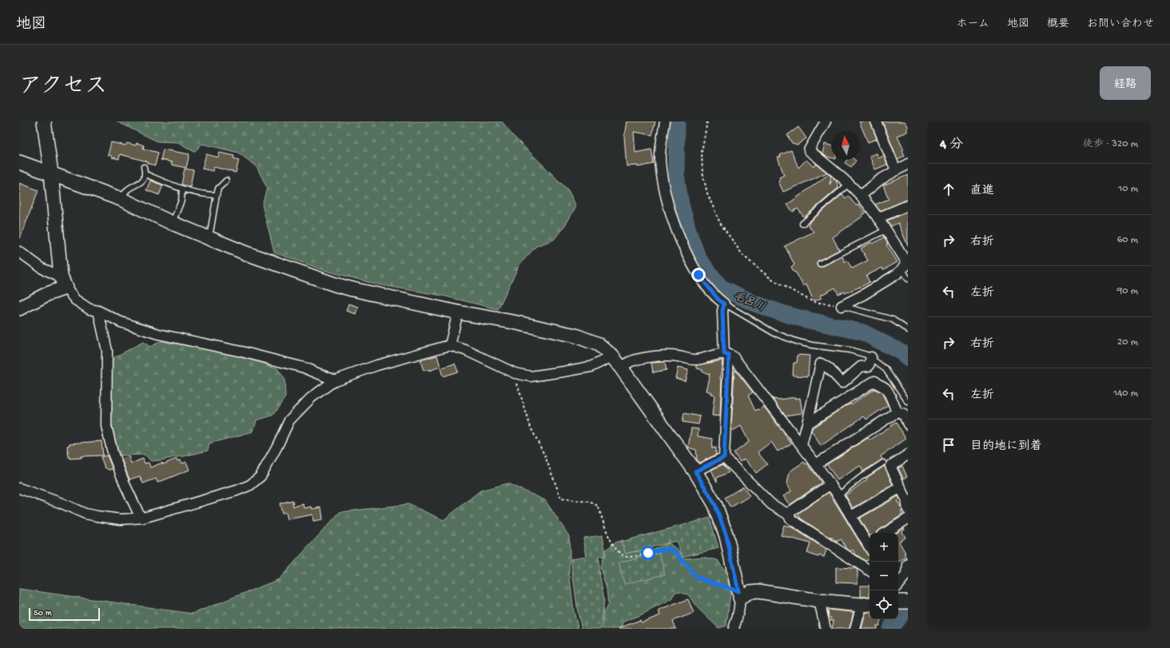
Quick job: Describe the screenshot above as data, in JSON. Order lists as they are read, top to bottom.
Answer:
{
  "water": ["毛呂川"],
  "scale_bar": "50 m",
  "north": "top",
  "page": {
    "header": "地図",
    "nav": [
      "ホーム",
      "地図",
      "概要",
      "お問い合わせ"
    ],
    "title": "アクセス",
    "buttons": "経路",
    "heading": ["4 分", "徒歩 · 320 m"],
    "list": [
      ["直進", "10 m"],
      ["右折", "60 m"],
      ["左折", "90 m"],
      ["右折", "20 m"],
      ["左折", "140 m"],
      "目的地に到着"
    ],
    "map_buttons": ["+", "−"],
    "scale": "50 m"
  }
}
